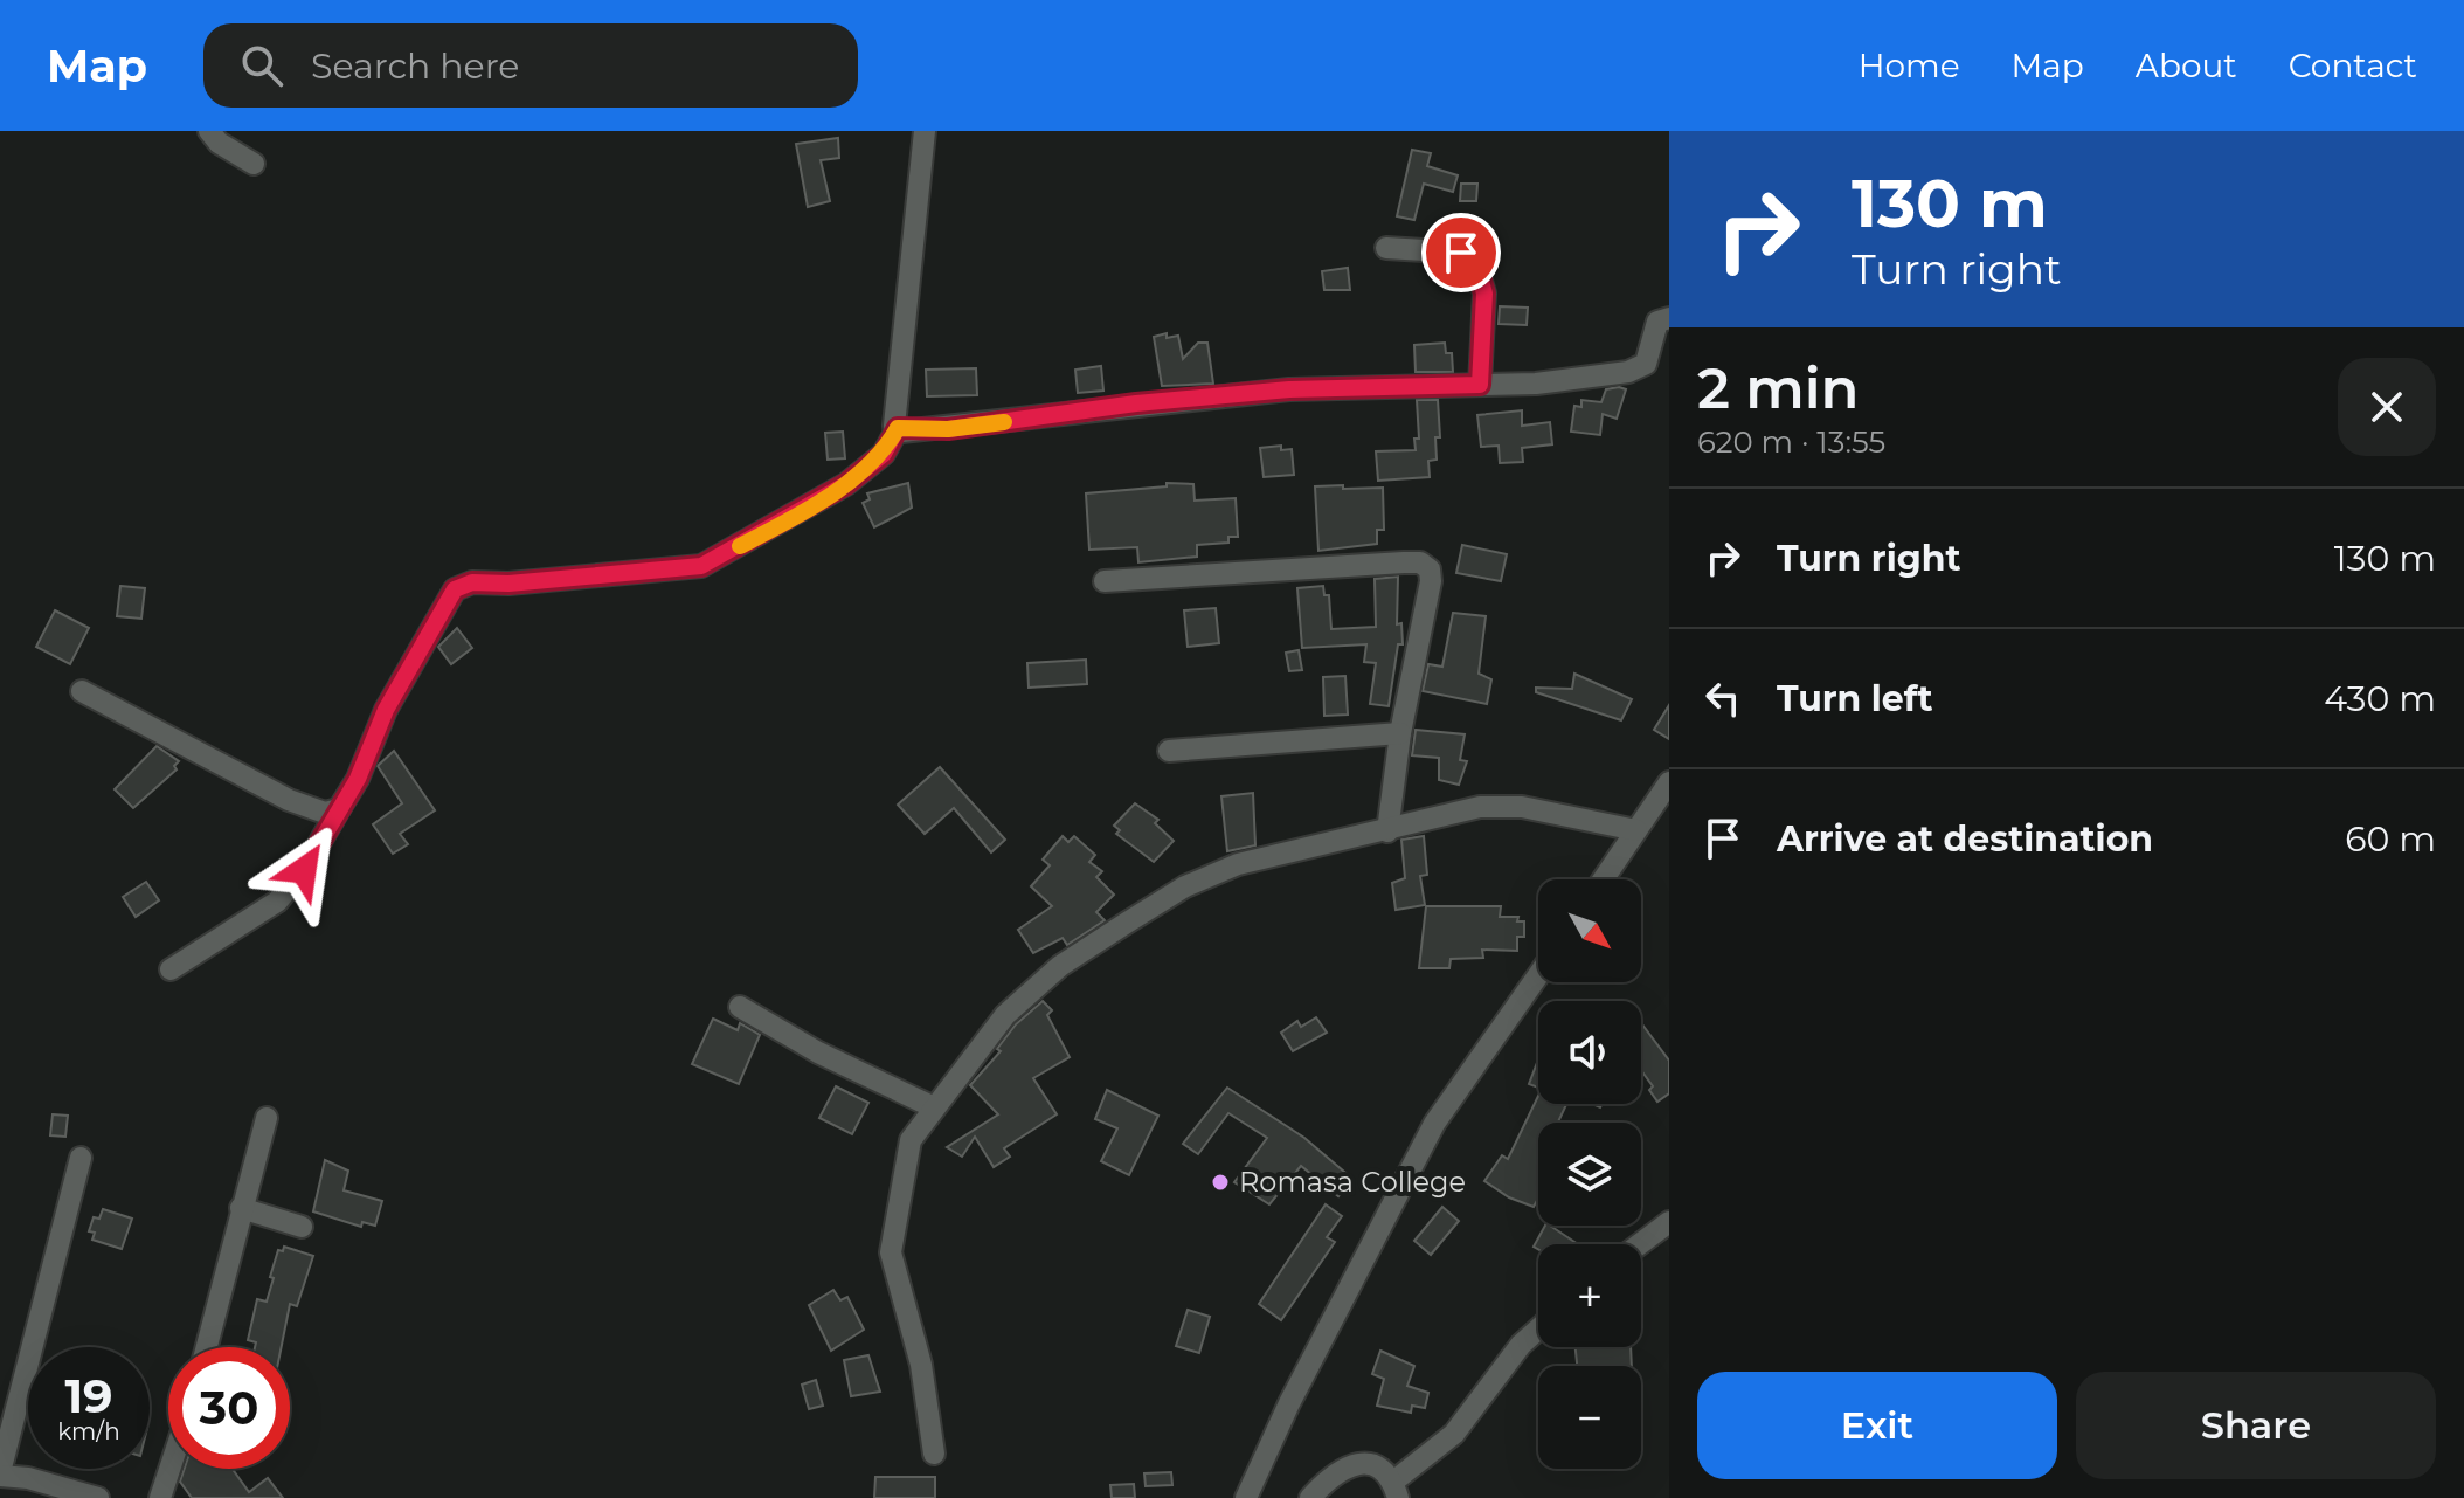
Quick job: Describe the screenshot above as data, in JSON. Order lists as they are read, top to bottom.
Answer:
{
  "places": ["Romasa College"],
  "north": "bottom right",
  "page": {
    "header": "Map",
    "search": "Search here",
    "nav": [
      "Home",
      "Map",
      "About",
      "Contact"
    ],
    "turn": ["130 m", "Turn right"],
    "heading": ["2 min", "620 m · 13:55"],
    "list": [
      {
        "name": "Turn right",
        "value": "130 m"
      },
      {
        "name": "Turn left",
        "value": "430 m"
      },
      {
        "name": "Arrive at destination",
        "value": "60 m"
      }
    ],
    "map_buttons": ["+", "−"],
    "speed": "19 km/h",
    "limit": "30",
    "buttons": ["Exit", "Share"]
  }
}
